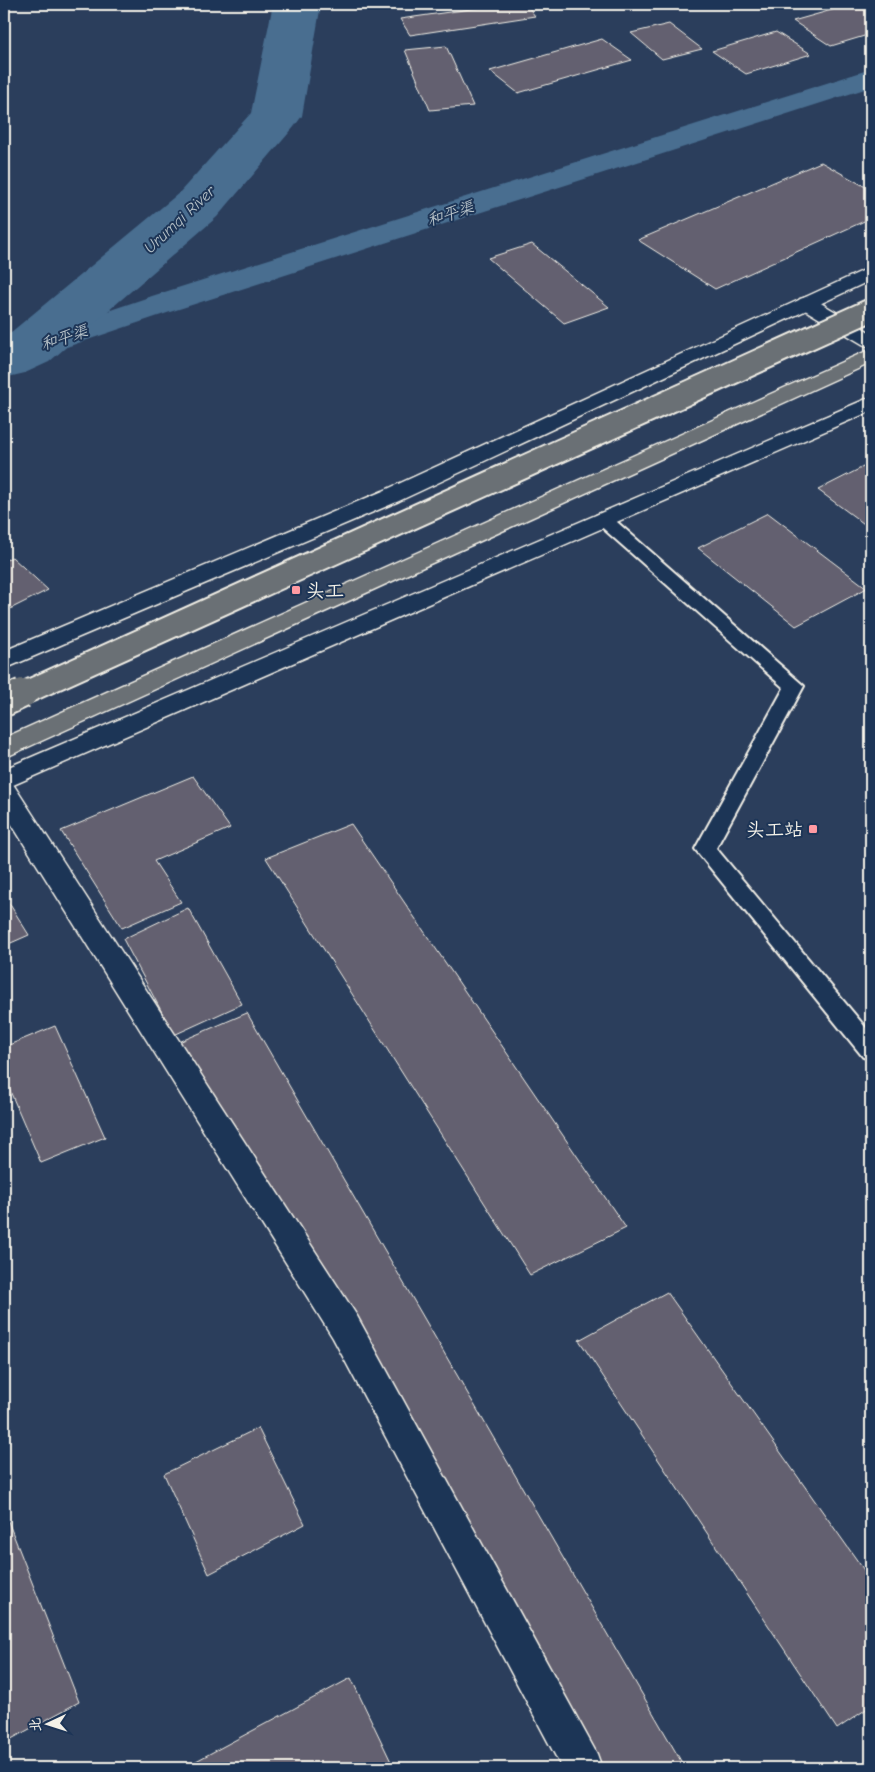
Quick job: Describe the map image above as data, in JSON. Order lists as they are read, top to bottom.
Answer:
{
  "water": ["和平渠", "Urumqi River"],
  "places": {
    "transit": ["头工", "头工站"]
  },
  "north": "left"
}
